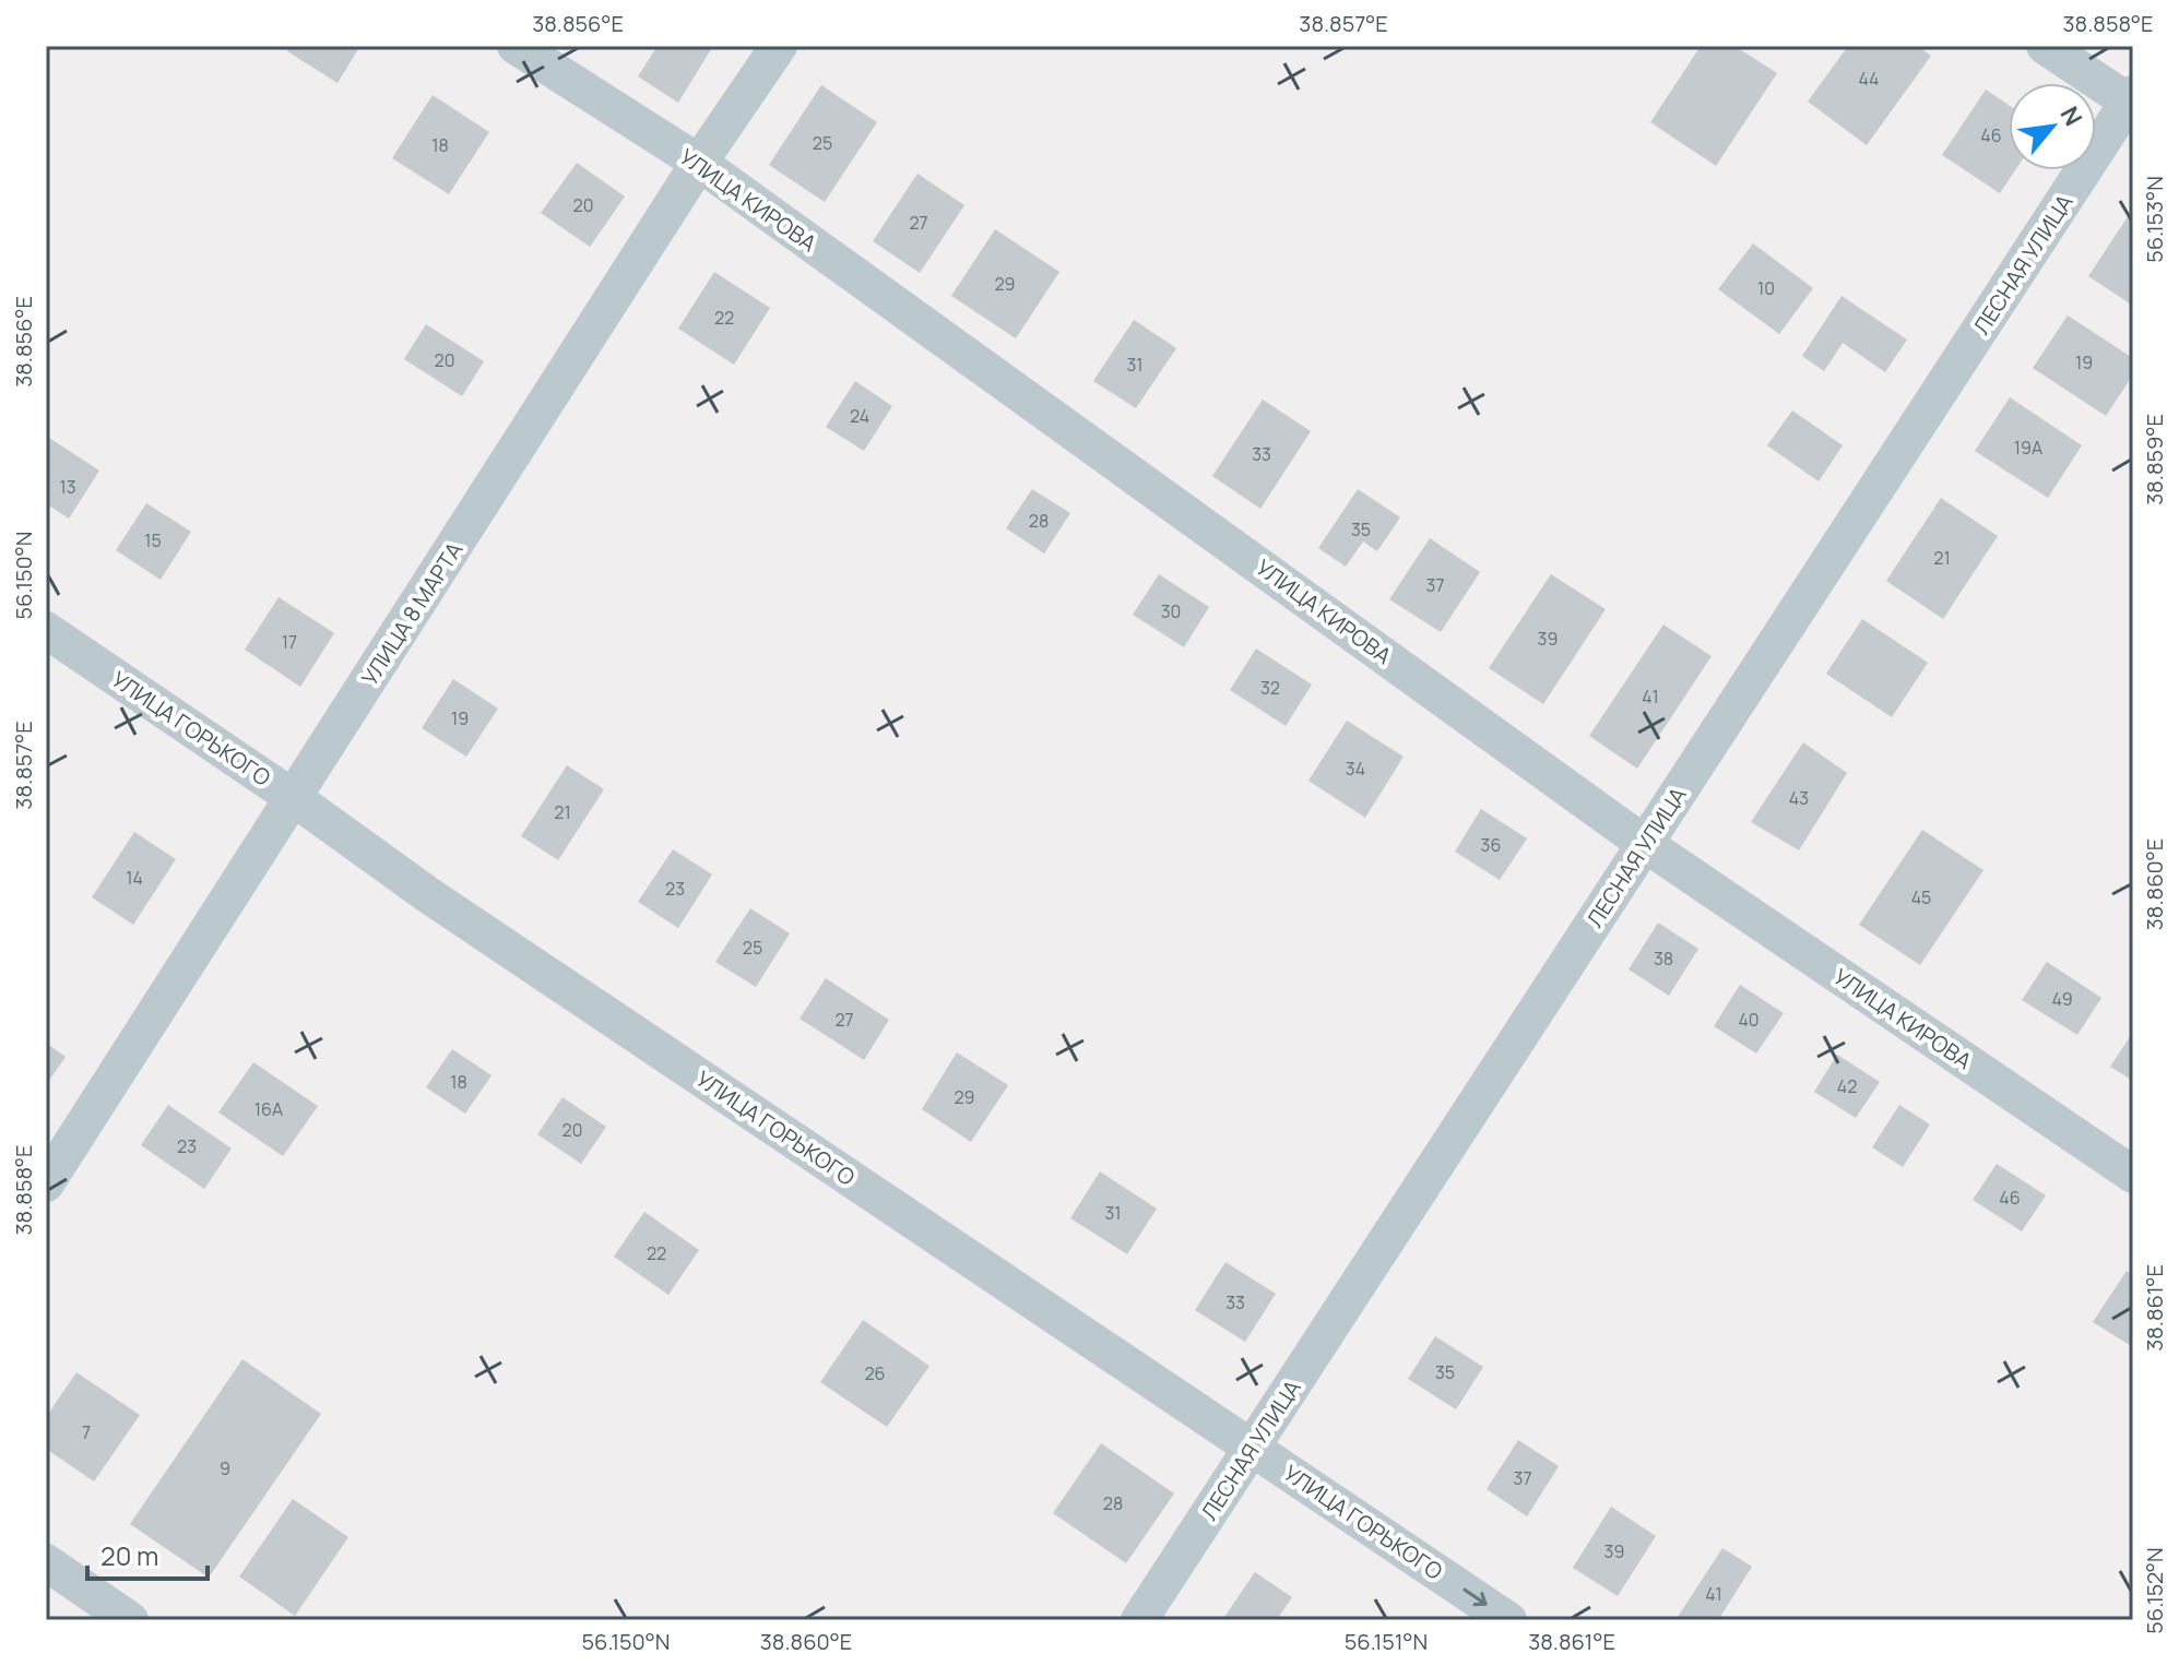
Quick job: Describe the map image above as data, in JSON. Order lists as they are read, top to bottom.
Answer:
{
  "streets": {
    "street": [
      "УЛИЦА КИРОВА",
      "ЛЕСНАЯ УЛИЦА",
      "УЛИЦА 8 МАРТА",
      "УЛИЦА ГОРЬКОГО"
    ]
  },
  "crossings": [
    ["УЛИЦА КИРОВА", "ЛЕСНАЯ УЛИЦА"],
    ["УЛИЦА КИРОВА", "УЛИЦА 8 МАРТА"],
    ["ЛЕСНАЯ УЛИЦА", "УЛИЦА ГОРЬКОГО"],
    ["УЛИЦА 8 МАРТА", "УЛИЦА ГОРЬКОГО"]
  ],
  "house_numbers": [
    "44",
    "46",
    "25",
    "18",
    "20",
    "27",
    "29",
    "10",
    "22",
    "20",
    "19",
    "31",
    "24",
    "19А",
    "33",
    "13",
    "28",
    "35",
    "15",
    "21",
    "37",
    "30",
    "39",
    "17",
    "32",
    "41",
    "19",
    "34",
    "43",
    "21",
    "36",
    "14",
    "23",
    "45",
    "25",
    "38",
    "49",
    "27",
    "40",
    "18",
    "42",
    "29",
    "16А",
    "20",
    "23",
    "46",
    "31",
    "22",
    "33",
    "35",
    "26",
    "7",
    "9",
    "37",
    "28",
    "39",
    "41"
  ],
  "scale_bar": "20 m",
  "north": "top right",
  "coordinates": [
    "38.856°E",
    "38.857°E",
    "38.858°E",
    "56.153°N",
    "38.859°E",
    "56.150°N",
    "38.860°E",
    "38.861°E",
    "56.152°N",
    "56.151°N"
  ]
}
